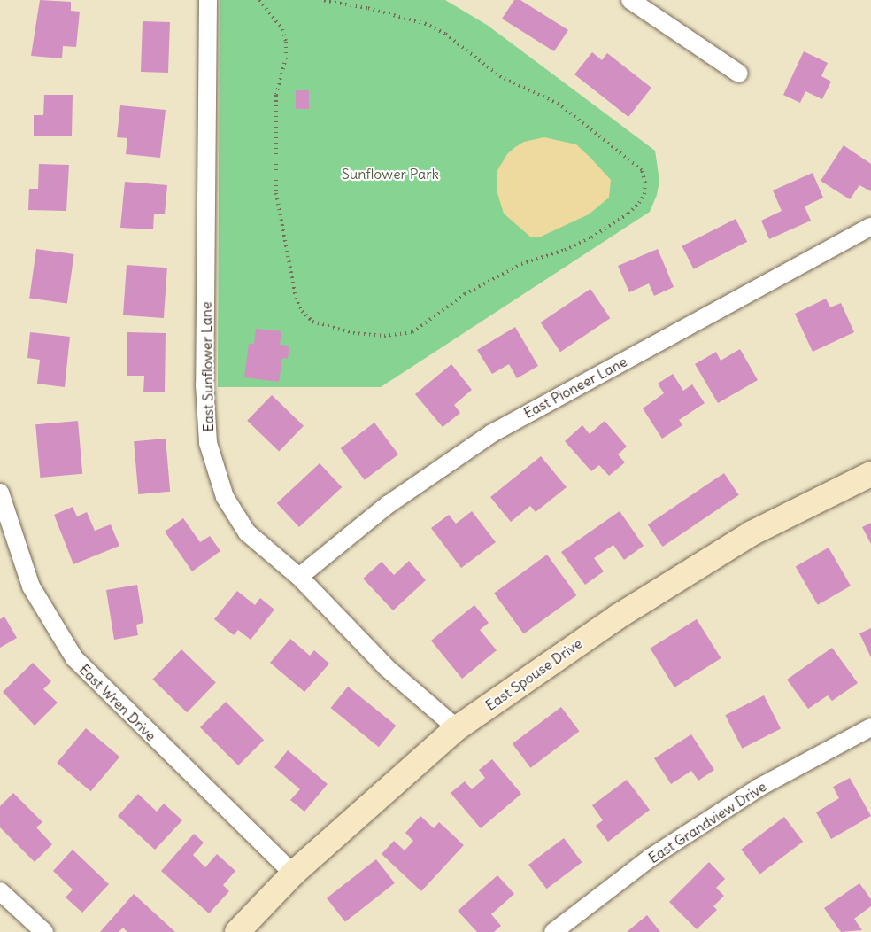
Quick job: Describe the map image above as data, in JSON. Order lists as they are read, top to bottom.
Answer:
{
  "streets": {
    "main road": ["East Spouse Drive"],
    "street": [
      "East Sunflower Lane",
      "East Pioneer Lane",
      "East Wren Drive",
      "East Grandview Drive"
    ]
  },
  "crossings": [
    ["East Sunflower Lane", "East Pioneer Lane"],
    ["East Sunflower Lane", "East Spouse Drive"],
    ["East Spouse Drive", "East Wren Drive"]
  ],
  "parks": ["Sunflower Park"]
}
